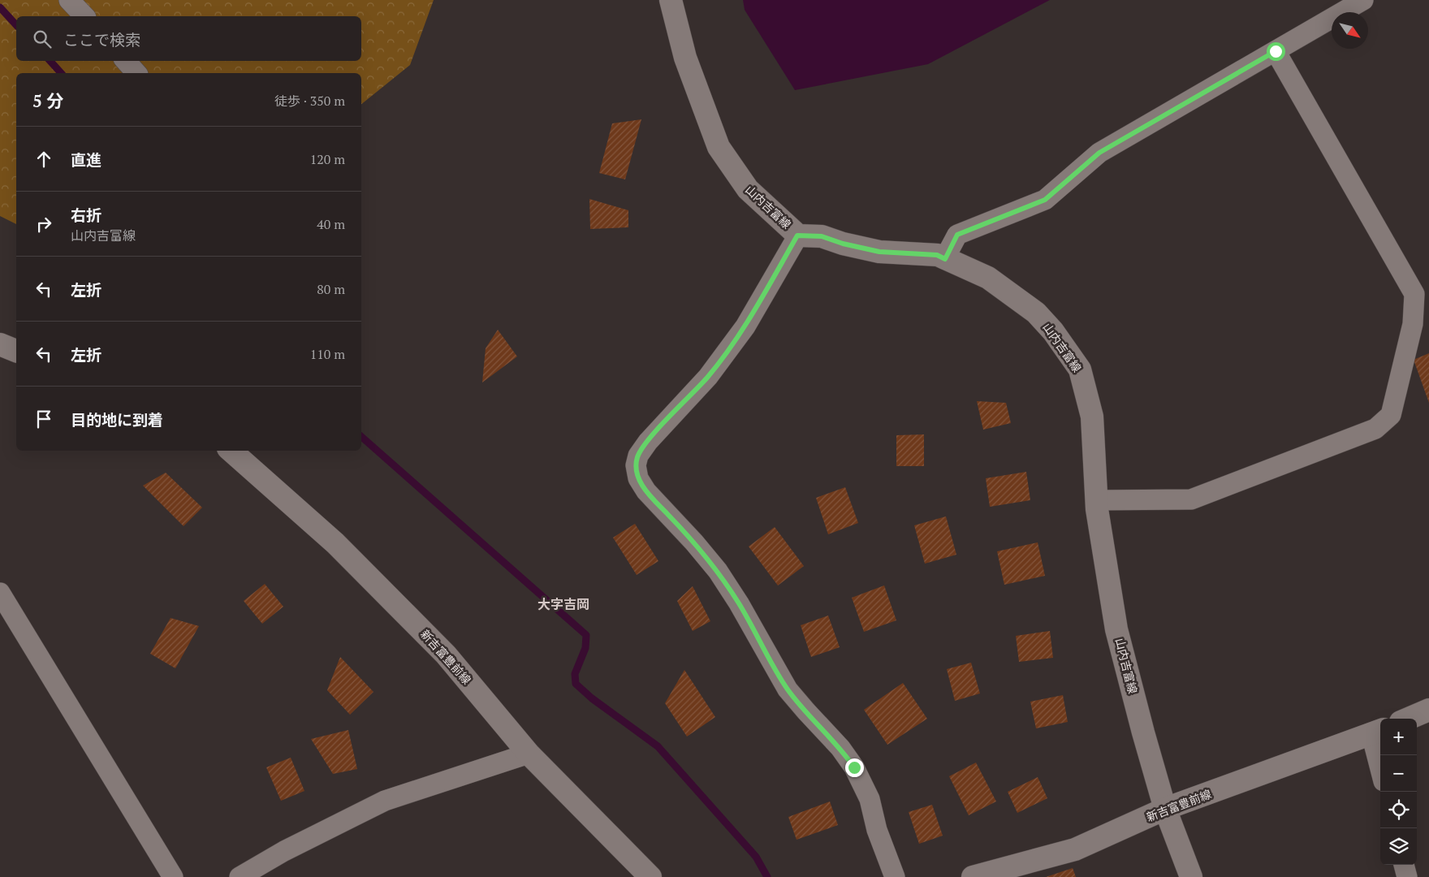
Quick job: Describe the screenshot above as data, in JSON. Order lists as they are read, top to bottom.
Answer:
{
  "streets": {
    "main road": ["山内吉富線", "新吉富豊前線"]
  },
  "crossings": [
    ["山内吉富線", "新吉富豊前線"]
  ],
  "districts": ["大字吉岡"],
  "north": "bottom right",
  "page": {
    "search": "ここで検索",
    "heading": ["5 分", "徒歩 · 350 m"],
    "list": [
      ["直進", "120 m"],
      ["右折", "山内吉富線", "40 m"],
      ["左折", "80 m"],
      ["左折", "110 m"],
      "目的地に到着"
    ],
    "map_buttons": ["+", "−"]
  }
}
